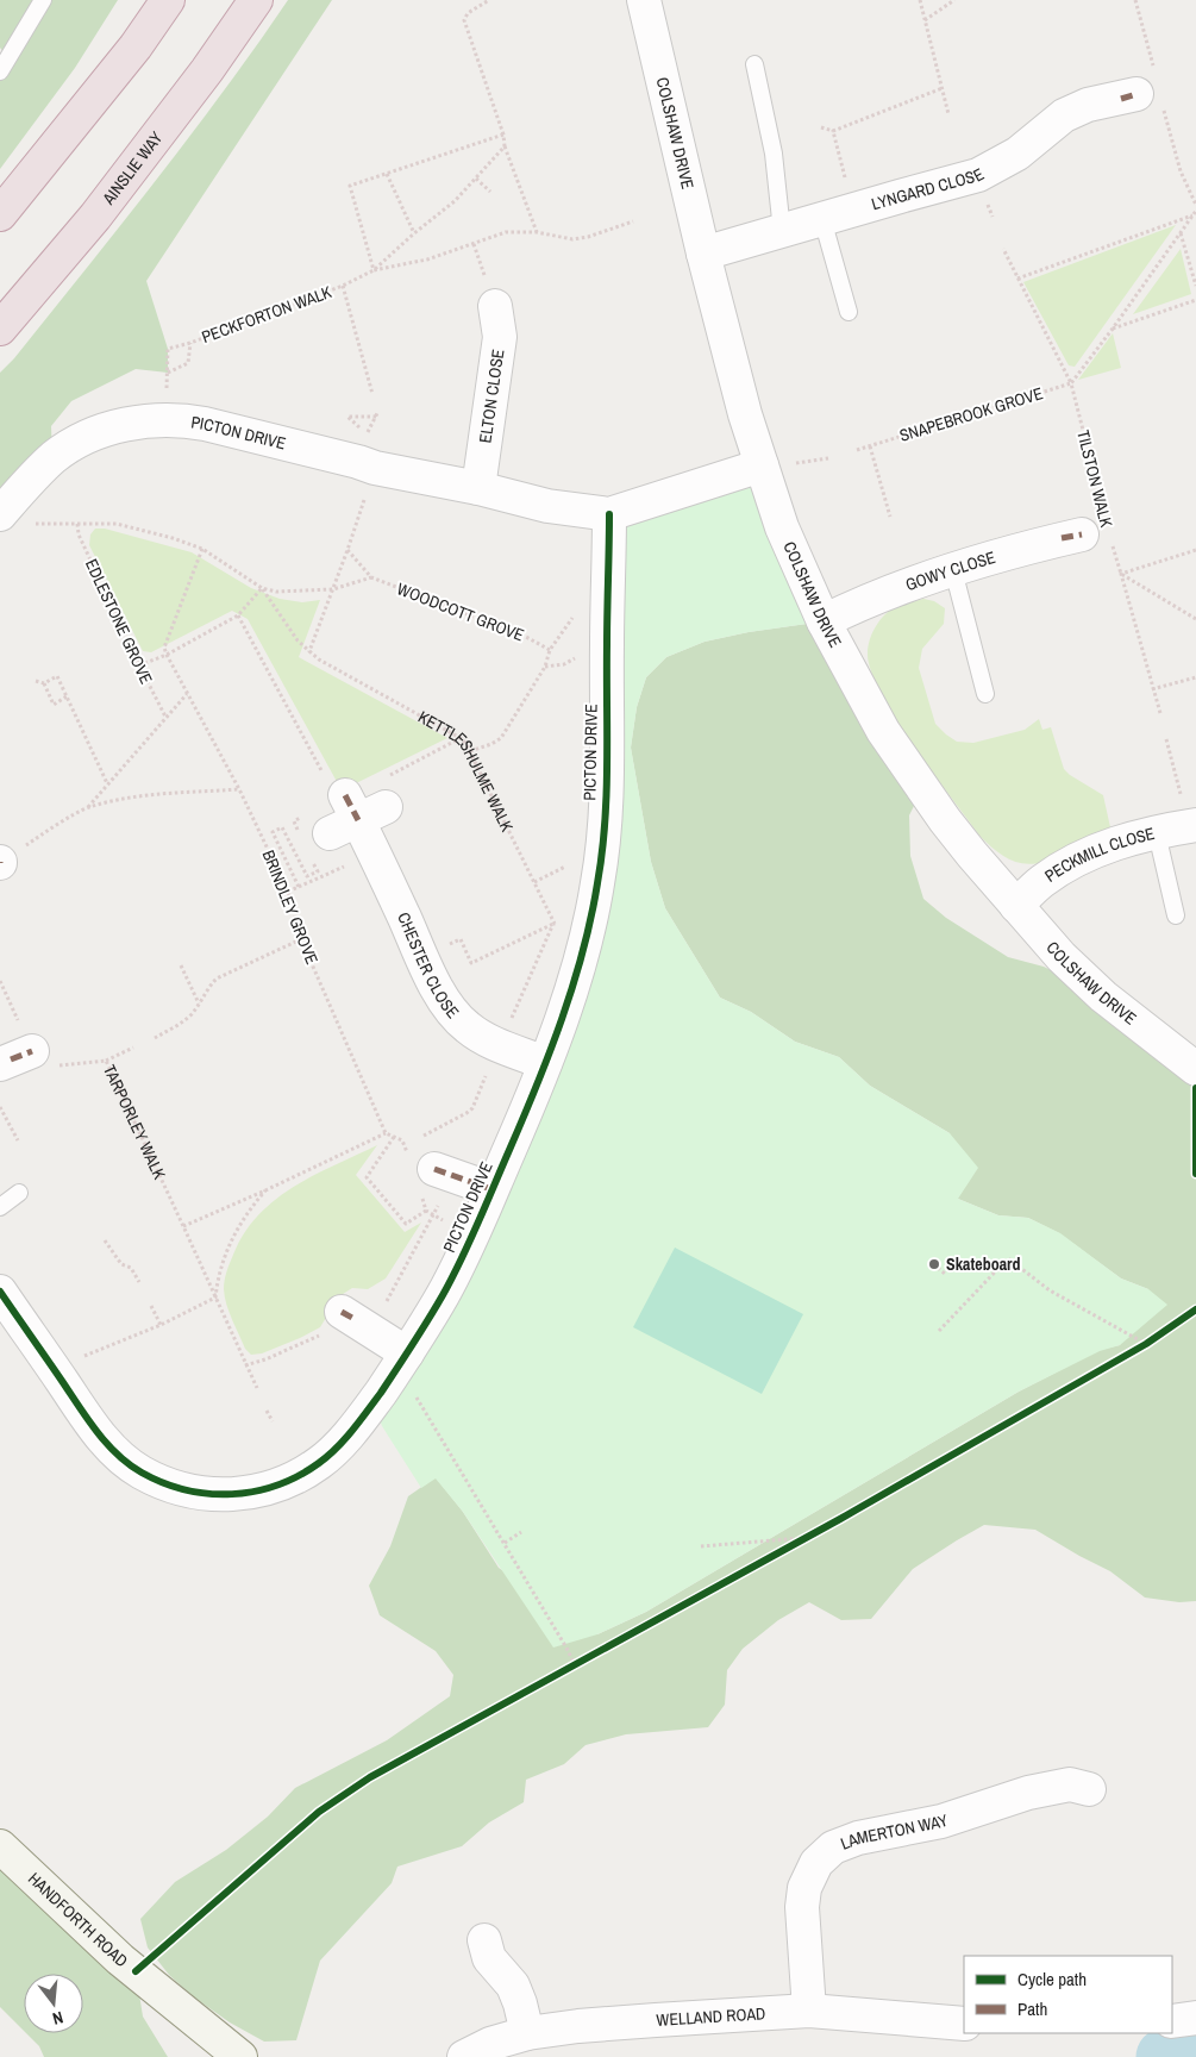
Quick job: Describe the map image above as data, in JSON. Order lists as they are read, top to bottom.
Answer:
{
  "streets": {
    "highway": ["AINSLIE WAY"],
    "main road": ["HANDFORTH ROAD"],
    "street": [
      "COLSHAW DRIVE",
      "LYNGARD CLOSE",
      "ELTON CLOSE",
      "PICTON DRIVE",
      "GOWY CLOSE",
      "PECKMILL CLOSE",
      "CHESTER CLOSE",
      "LAMERTON WAY",
      "WELLAND ROAD"
    ],
    "path": [
      "PECKFORTON WALK",
      "SNAPEBROOK GROVE",
      "TILSTON WALK",
      "WOODCOTT GROVE",
      "EDLESTONE GROVE",
      "KETTLESHULME WALK",
      "BRINDLEY GROVE",
      "TARPORLEY WALK"
    ]
  },
  "crossings": [
    ["COLSHAW DRIVE", "LYNGARD CLOSE"],
    ["COLSHAW DRIVE", "PICTON DRIVE"],
    ["COLSHAW DRIVE", "GOWY CLOSE"],
    ["COLSHAW DRIVE", "PECKMILL CLOSE"],
    ["ELTON CLOSE", "PICTON DRIVE"],
    ["SNAPEBROOK GROVE", "TILSTON WALK"],
    ["PICTON DRIVE", "CHESTER CLOSE"],
    ["TILSTON WALK", "GOWY CLOSE"],
    ["LAMERTON WAY", "WELLAND ROAD"]
  ],
  "places": ["Skateboard"],
  "legend": ["Cycle path", "Path"],
  "north": "bottom"
}
